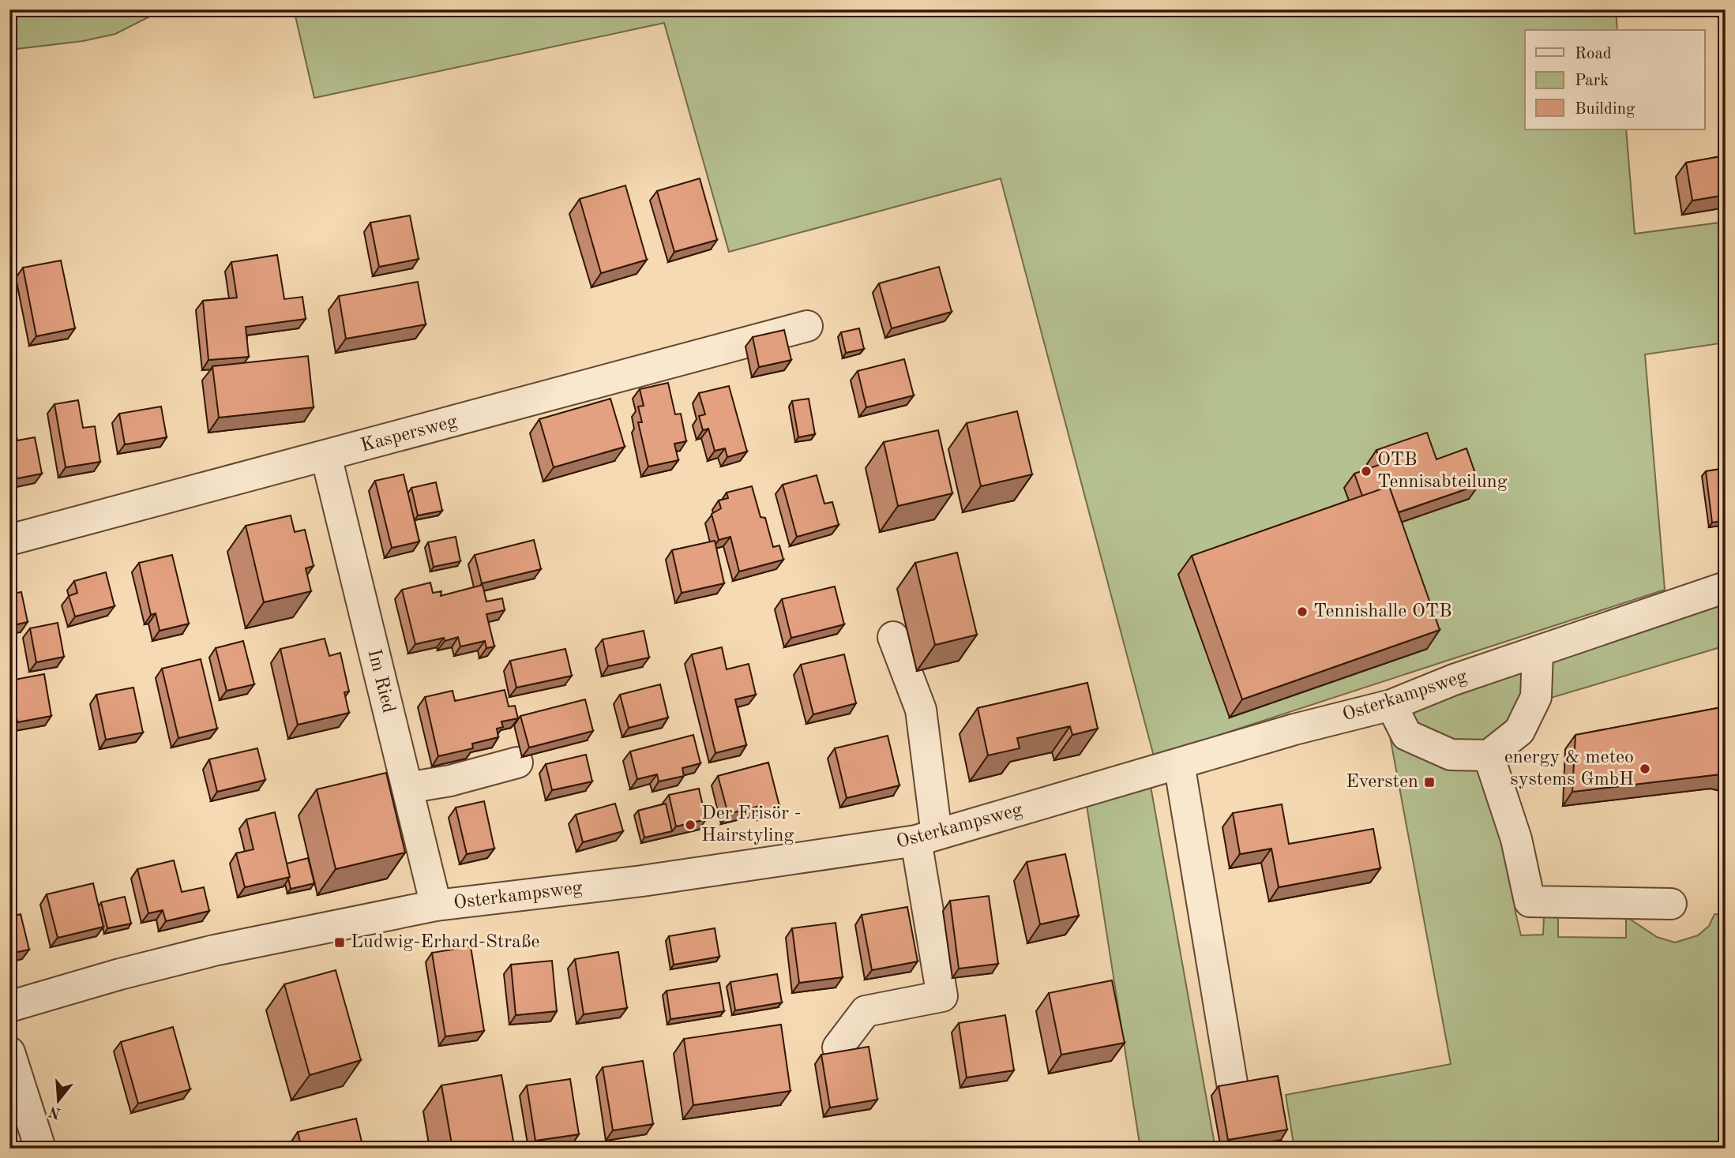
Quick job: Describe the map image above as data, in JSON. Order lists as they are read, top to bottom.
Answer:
{
  "streets": {
    "street": ["Kaspersweg", "Im Ried", "Osterkampsweg"]
  },
  "crossings": [
    ["Kaspersweg", "Im Ried"],
    ["Im Ried", "Osterkampsweg"]
  ],
  "places": {
    "other": [
      "OTB Tennisabteilung",
      "Tennishalle OTB",
      "energy & meteo systems GmbH",
      "Der Frisör - Hairstyling"
    ],
    "transit": ["Eversten", "Ludwig-Erhard-Straße"]
  },
  "legend": ["Road", "Park", "Building"],
  "north": "bottom"
}
